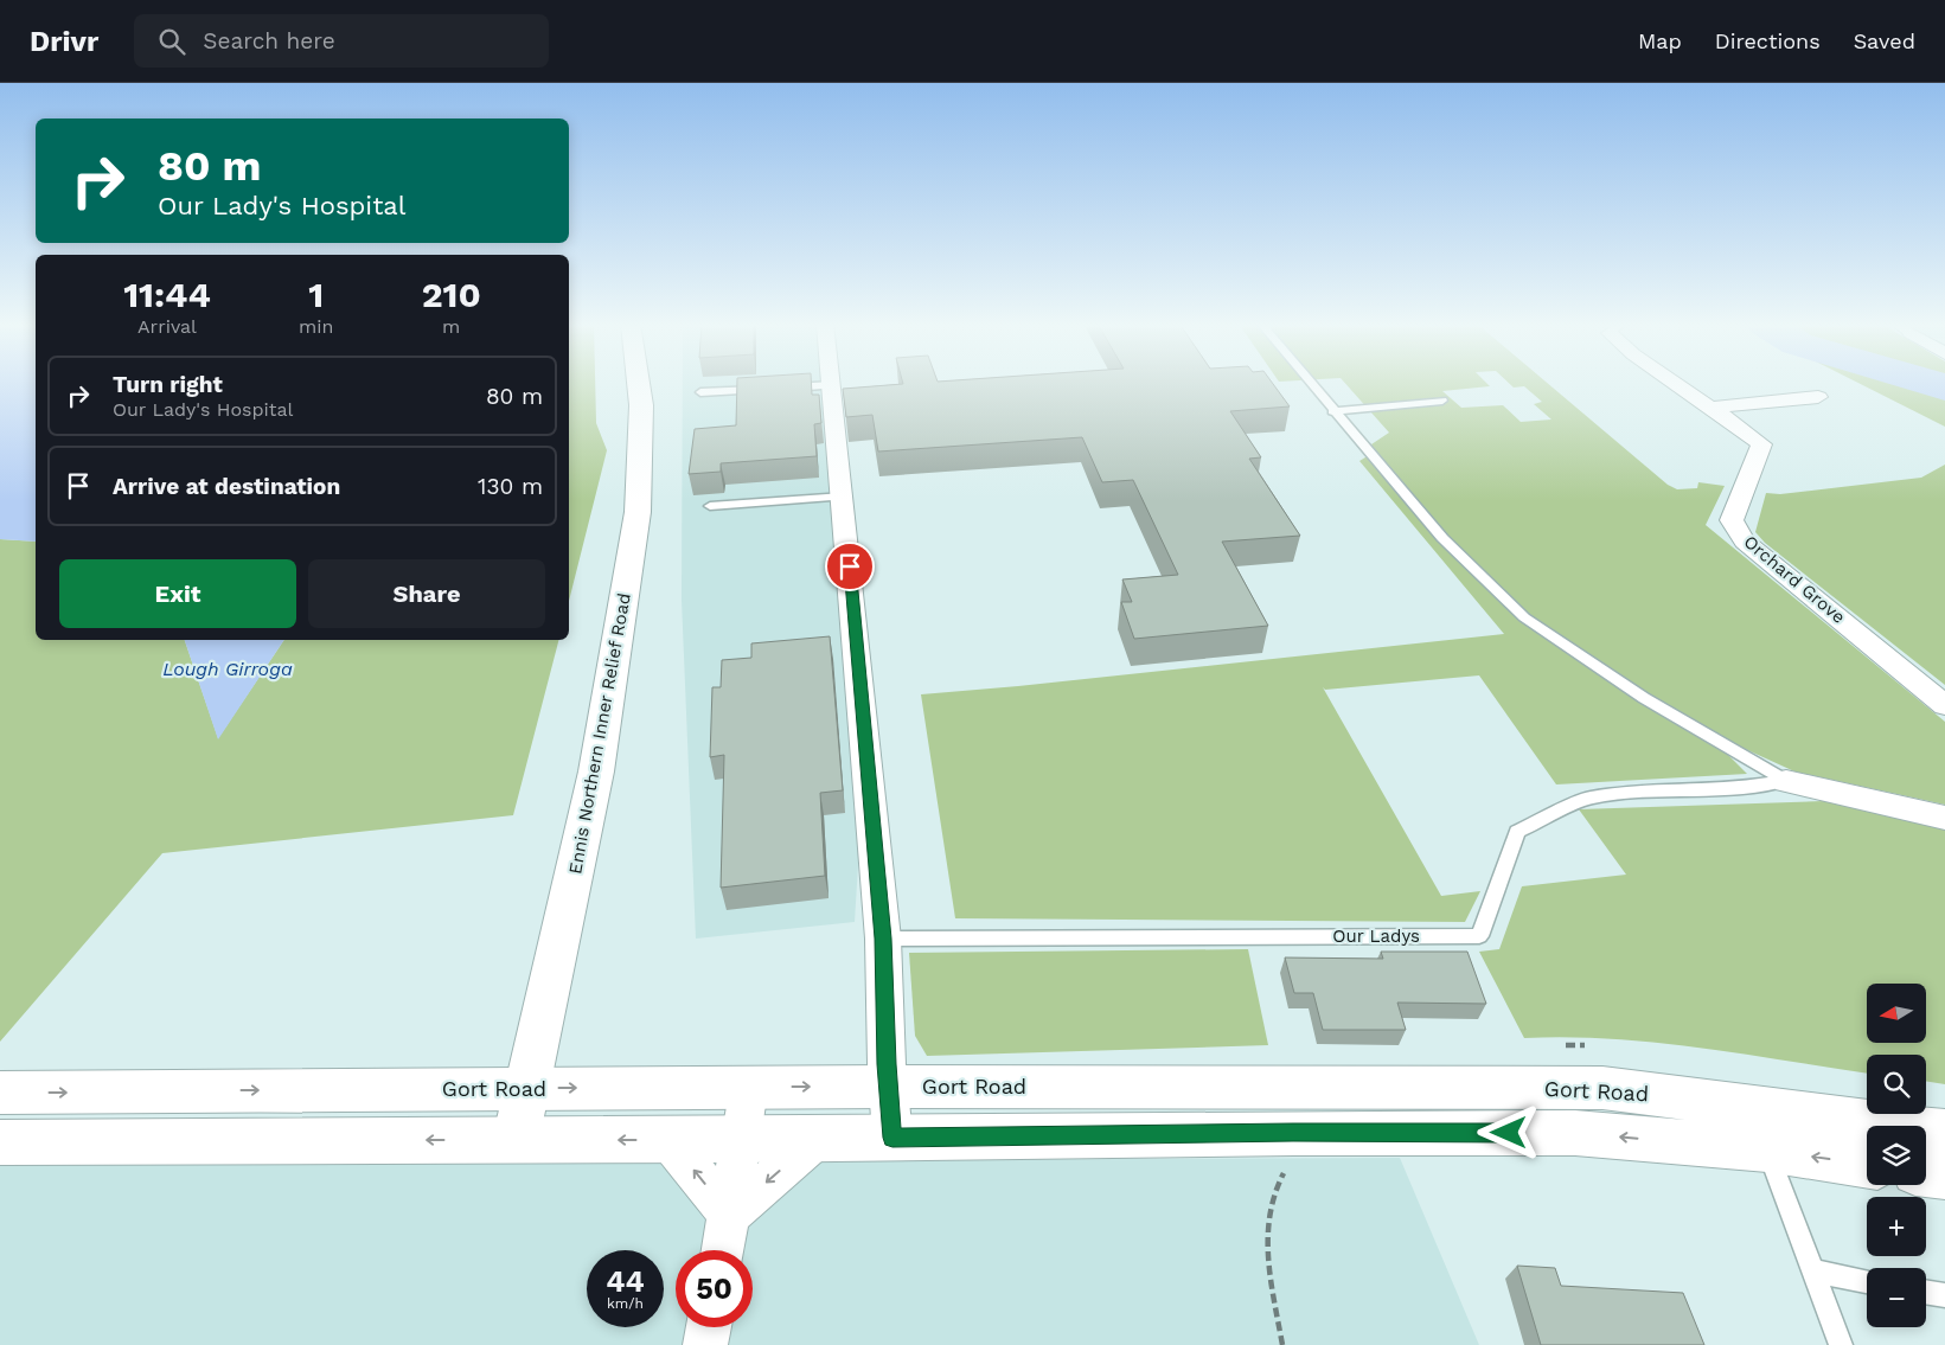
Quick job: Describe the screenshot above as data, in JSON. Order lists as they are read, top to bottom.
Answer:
{
  "streets": {
    "main road": ["Ennis Northern Inner Relief Road", "Gort Road"],
    "street": ["Orchard Grove"],
    "lane": ["Our Ladys"]
  },
  "crossings": [
    ["Ennis Northern Inner Relief Road", "Gort Road"]
  ],
  "water": ["Lough Girroga"],
  "north": "left",
  "page": {
    "header": "Drivr",
    "search": "Search here",
    "nav": ["Map", "Directions", "Saved"],
    "turn": ["80 m", "Our Lady's Hospital"],
    "eta": [
      "11:44",
      "Arrival",
      "1",
      "min",
      "210",
      "m"
    ],
    "list": [
      {
        "name": "Turn right",
        "note": "Our Lady's Hospital",
        "value": "80 m"
      },
      {
        "name": "Arrive at destination",
        "value": "130 m"
      }
    ],
    "buttons": ["Exit", "Share"],
    "map_buttons": ["+", "−"],
    "speed": "44 km/h",
    "limit": "50"
  }
}
